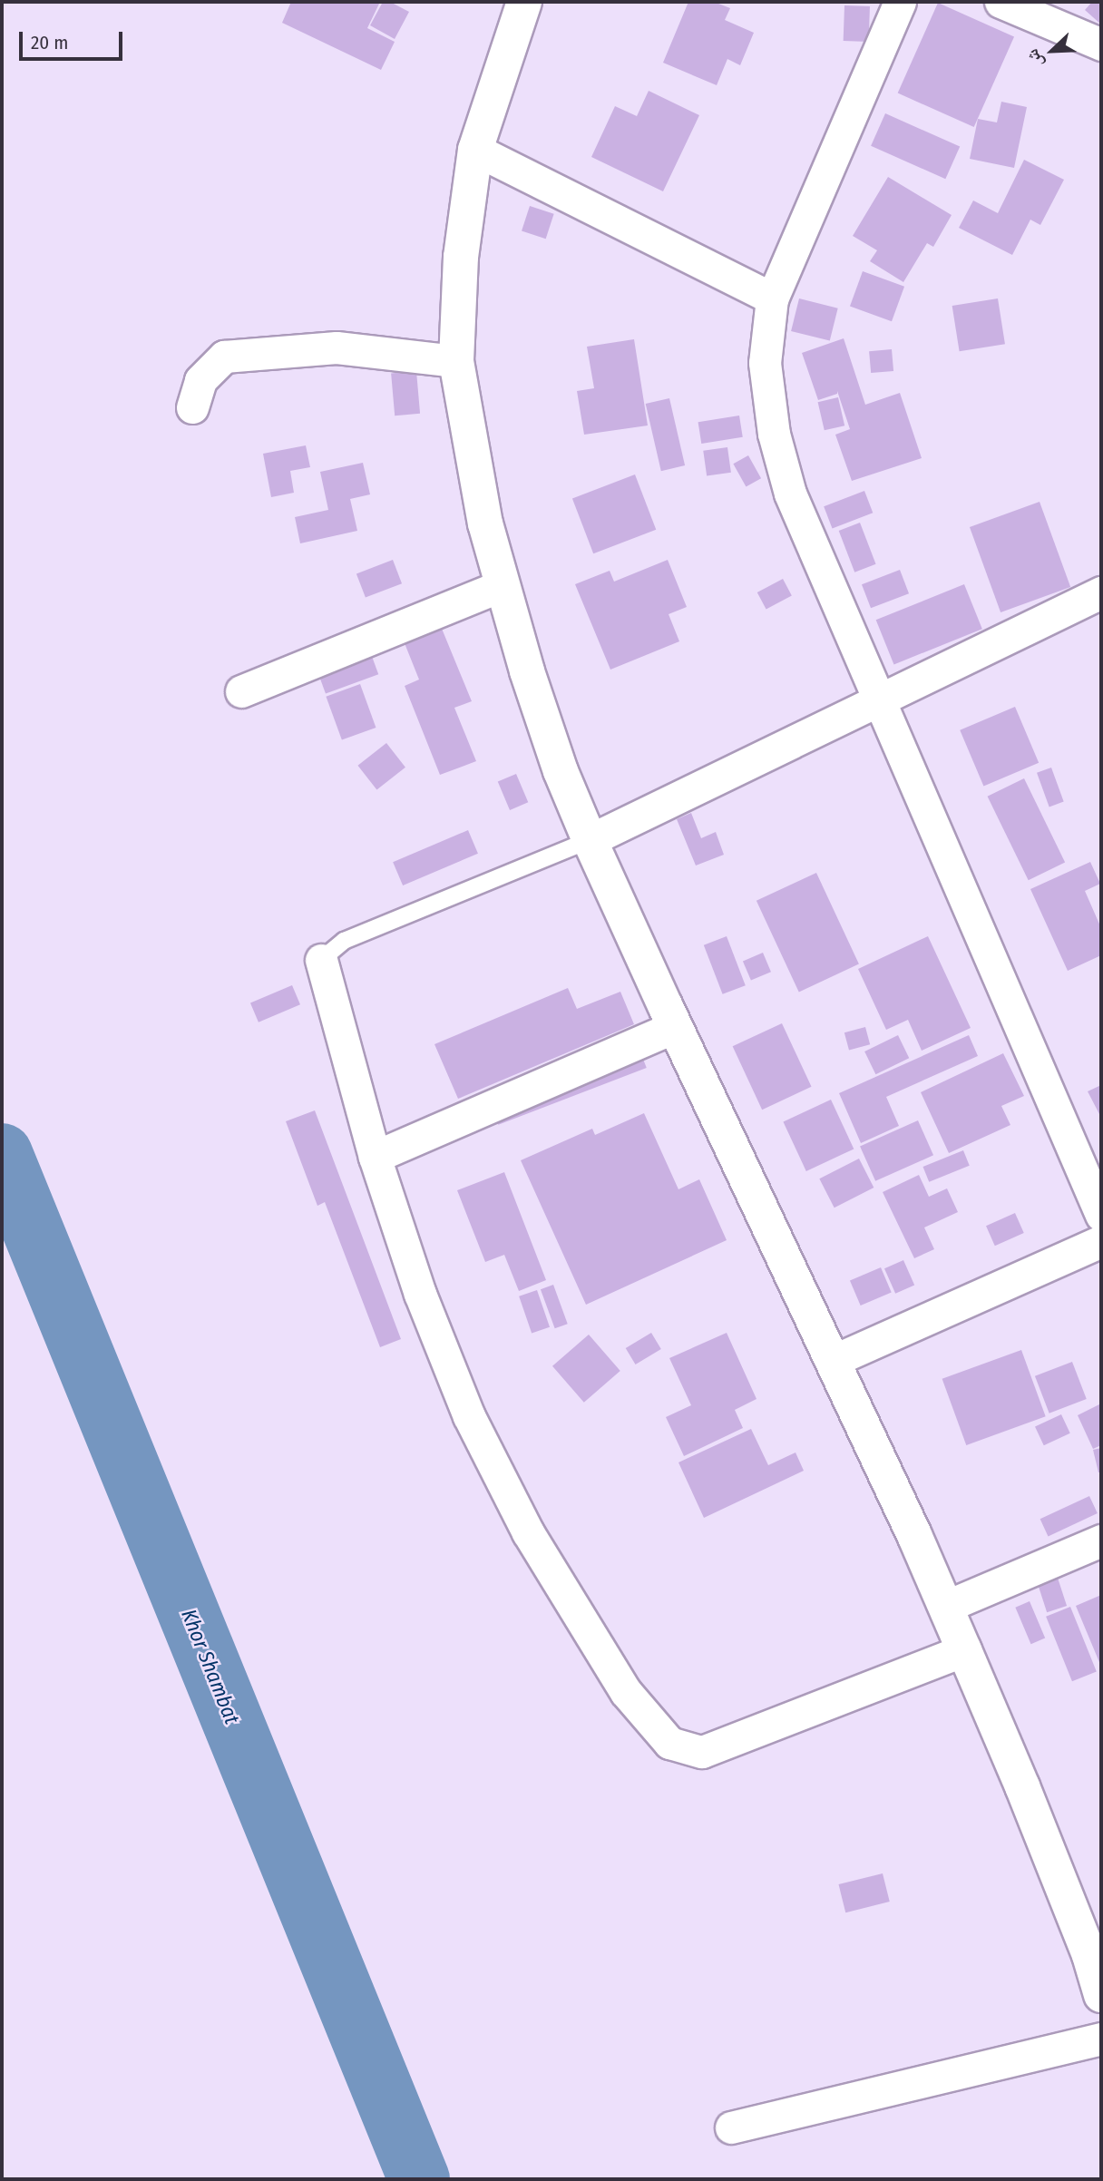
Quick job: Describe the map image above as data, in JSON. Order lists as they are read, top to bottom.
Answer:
{
  "water": ["Khor Shambat"],
  "scale_bar": "20 m",
  "north": "bottom left"
}
